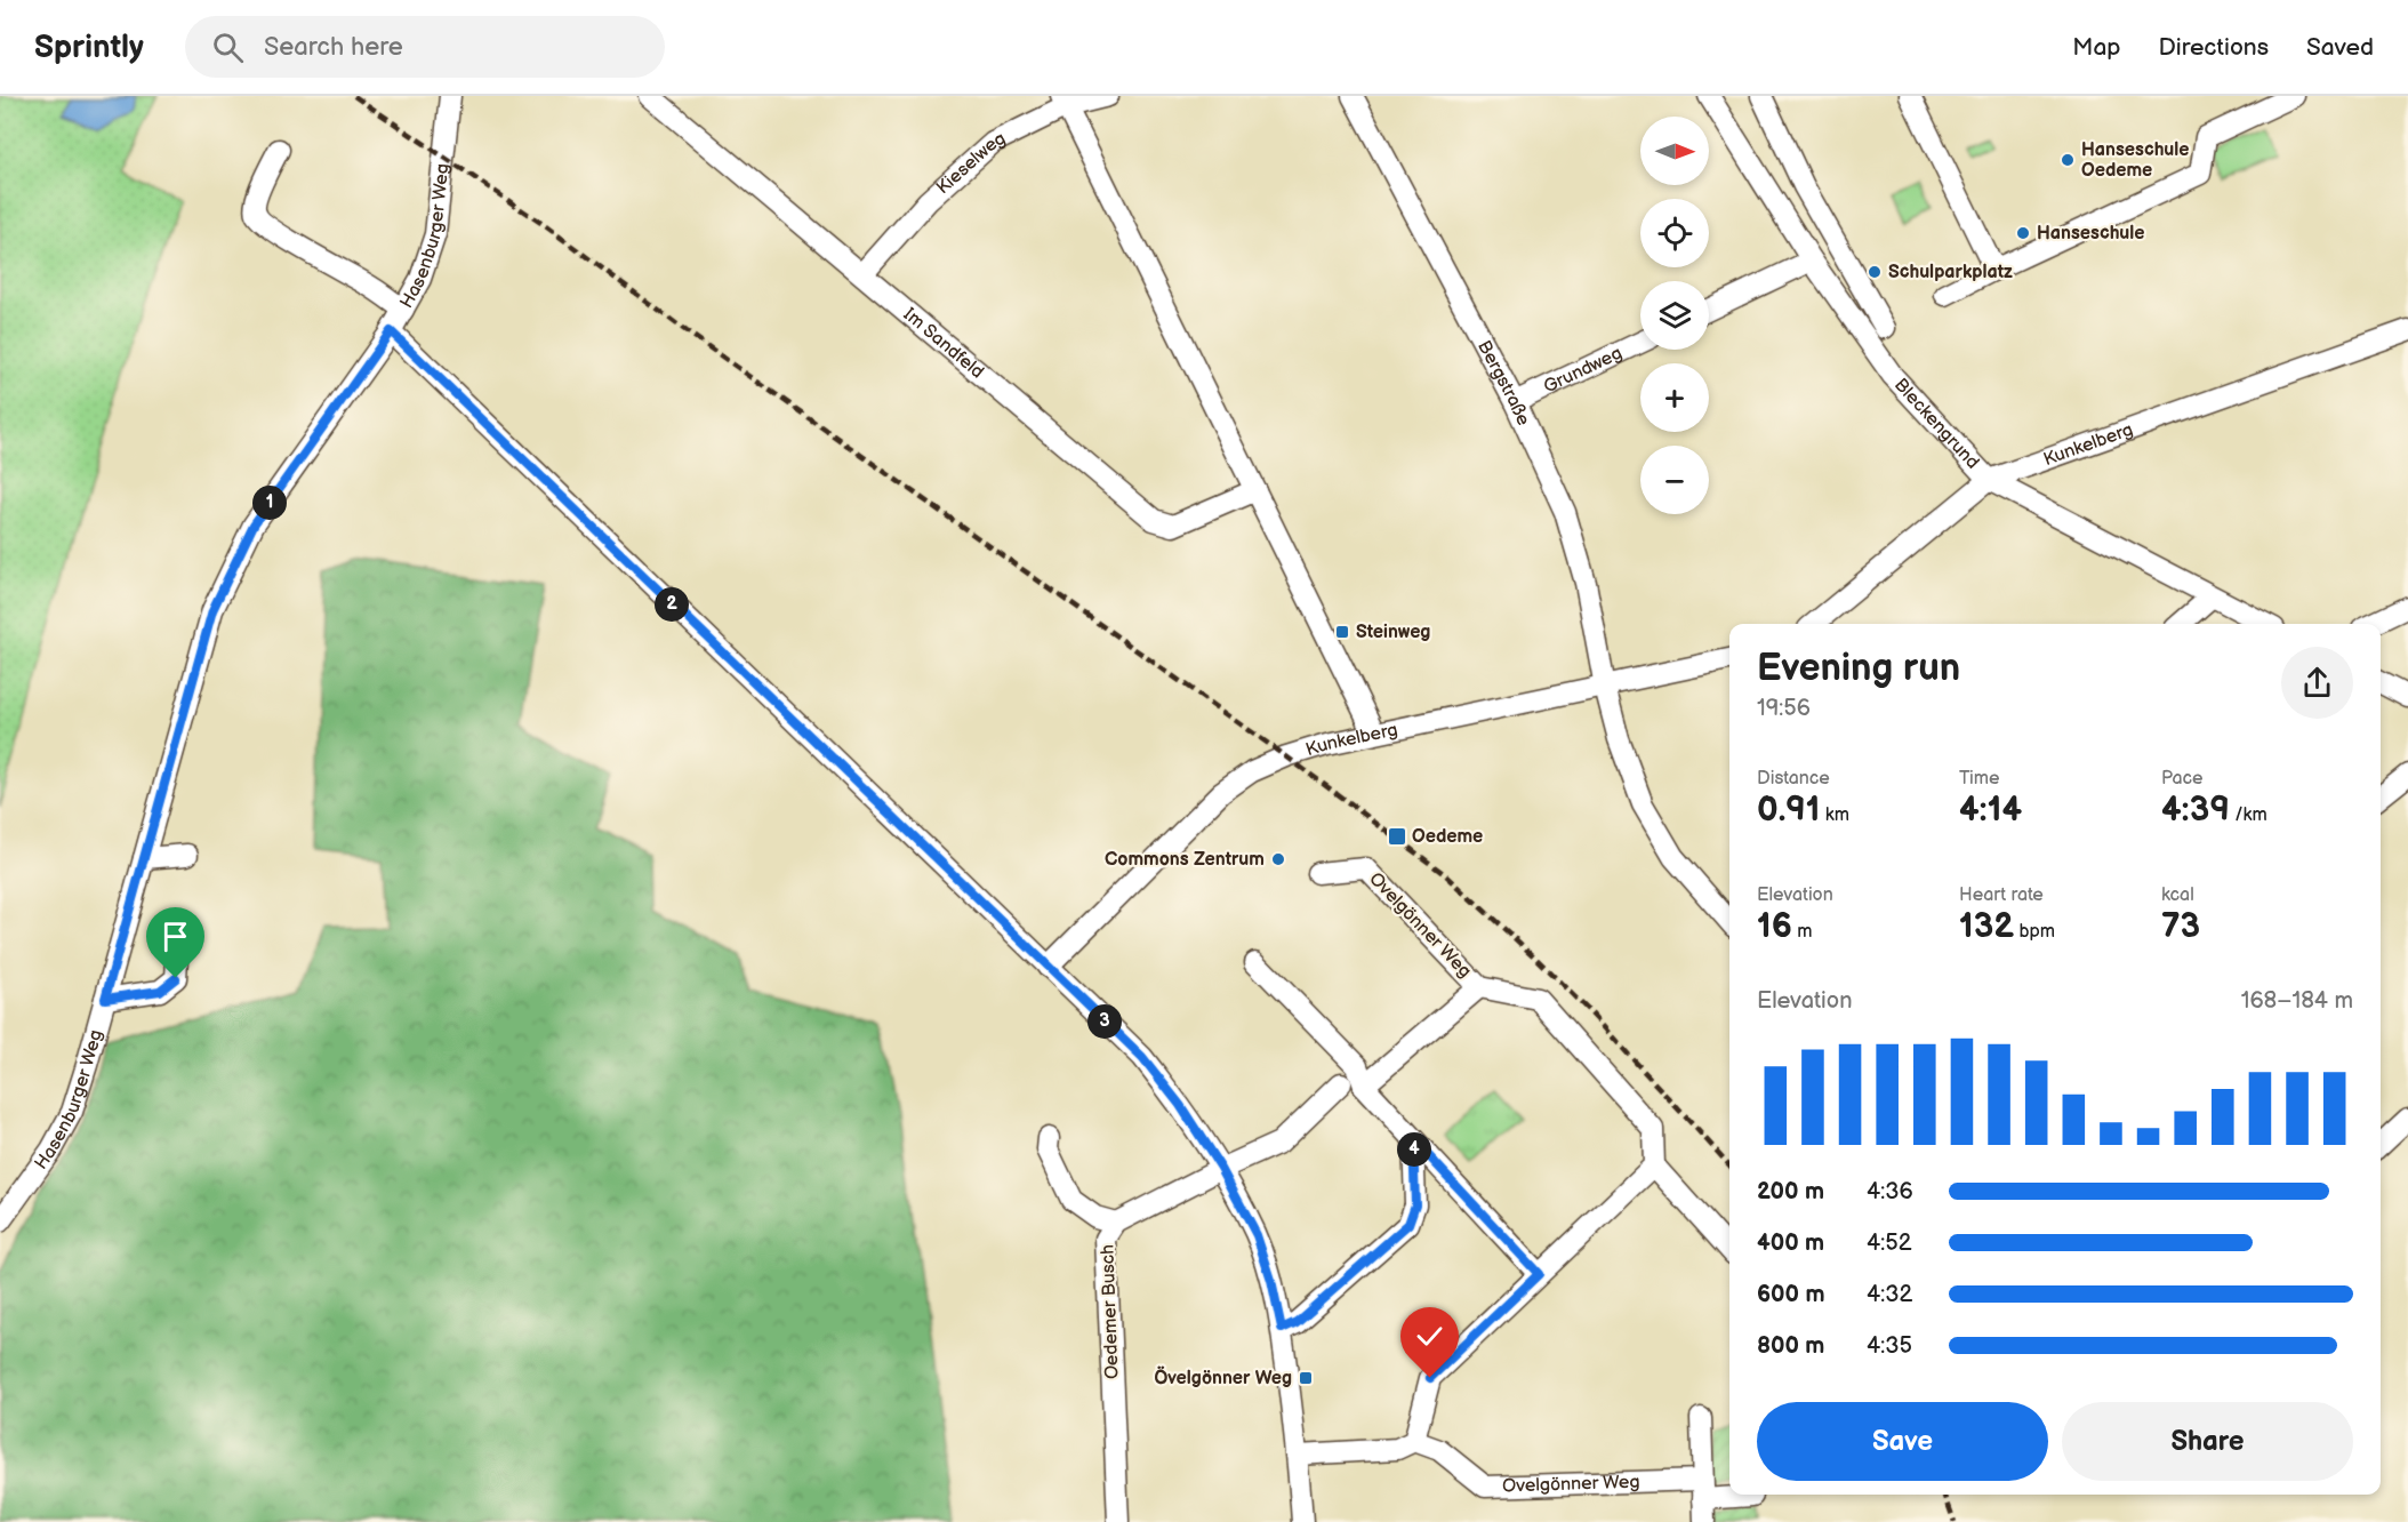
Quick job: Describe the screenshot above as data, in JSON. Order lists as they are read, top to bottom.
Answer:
{
  "streets": {
    "street": [
      "Kieselweg",
      "Hasenburger Weg",
      "Im Sandfeld",
      "Grundweg",
      "Bergstraße",
      "Bleckengrund",
      "Kunkelberg",
      "Ovelgönner Weg",
      "Oedemer Busch"
    ]
  },
  "crossings": [
    ["Kieselweg", "Im Sandfeld"],
    ["Grundweg", "Bergstraße"],
    ["Bergstraße", "Kunkelberg"],
    ["Bleckengrund", "Kunkelberg"]
  ],
  "places": {
    "other": [
      "Hanseschule Oedeme",
      "Hanseschule",
      "Schulparkplatz",
      "Commons Zentrum"
    ],
    "transit": ["Steinweg", "Oedeme", "Övelgönner Weg"]
  },
  "north": "right",
  "page": {
    "header": "Sprintly",
    "search": "Search here",
    "nav": ["Map", "Directions", "Saved"],
    "map_buttons": ["+", "−"],
    "pins": [
      "1",
      "2",
      "3",
      "4"
    ],
    "heading": ["Evening run", "19:56"],
    "stats": [
      ["Distance", "0.91 km"],
      ["Time", "4:14"],
      ["Pace", "4:39 /km"],
      ["Elevation", "16 m"],
      ["Heart rate", "132 bpm"],
      ["kcal", "73"]
    ],
    "chart": ["Elevation", "168–184 m"],
    "list": [
      {
        "name": "200 m",
        "note": "4:36"
      },
      {
        "name": "400 m",
        "note": "4:52"
      },
      {
        "name": "600 m",
        "note": "4:32"
      },
      {
        "name": "800 m",
        "note": "4:35"
      }
    ],
    "buttons": ["Save", "Share"]
  }
}
